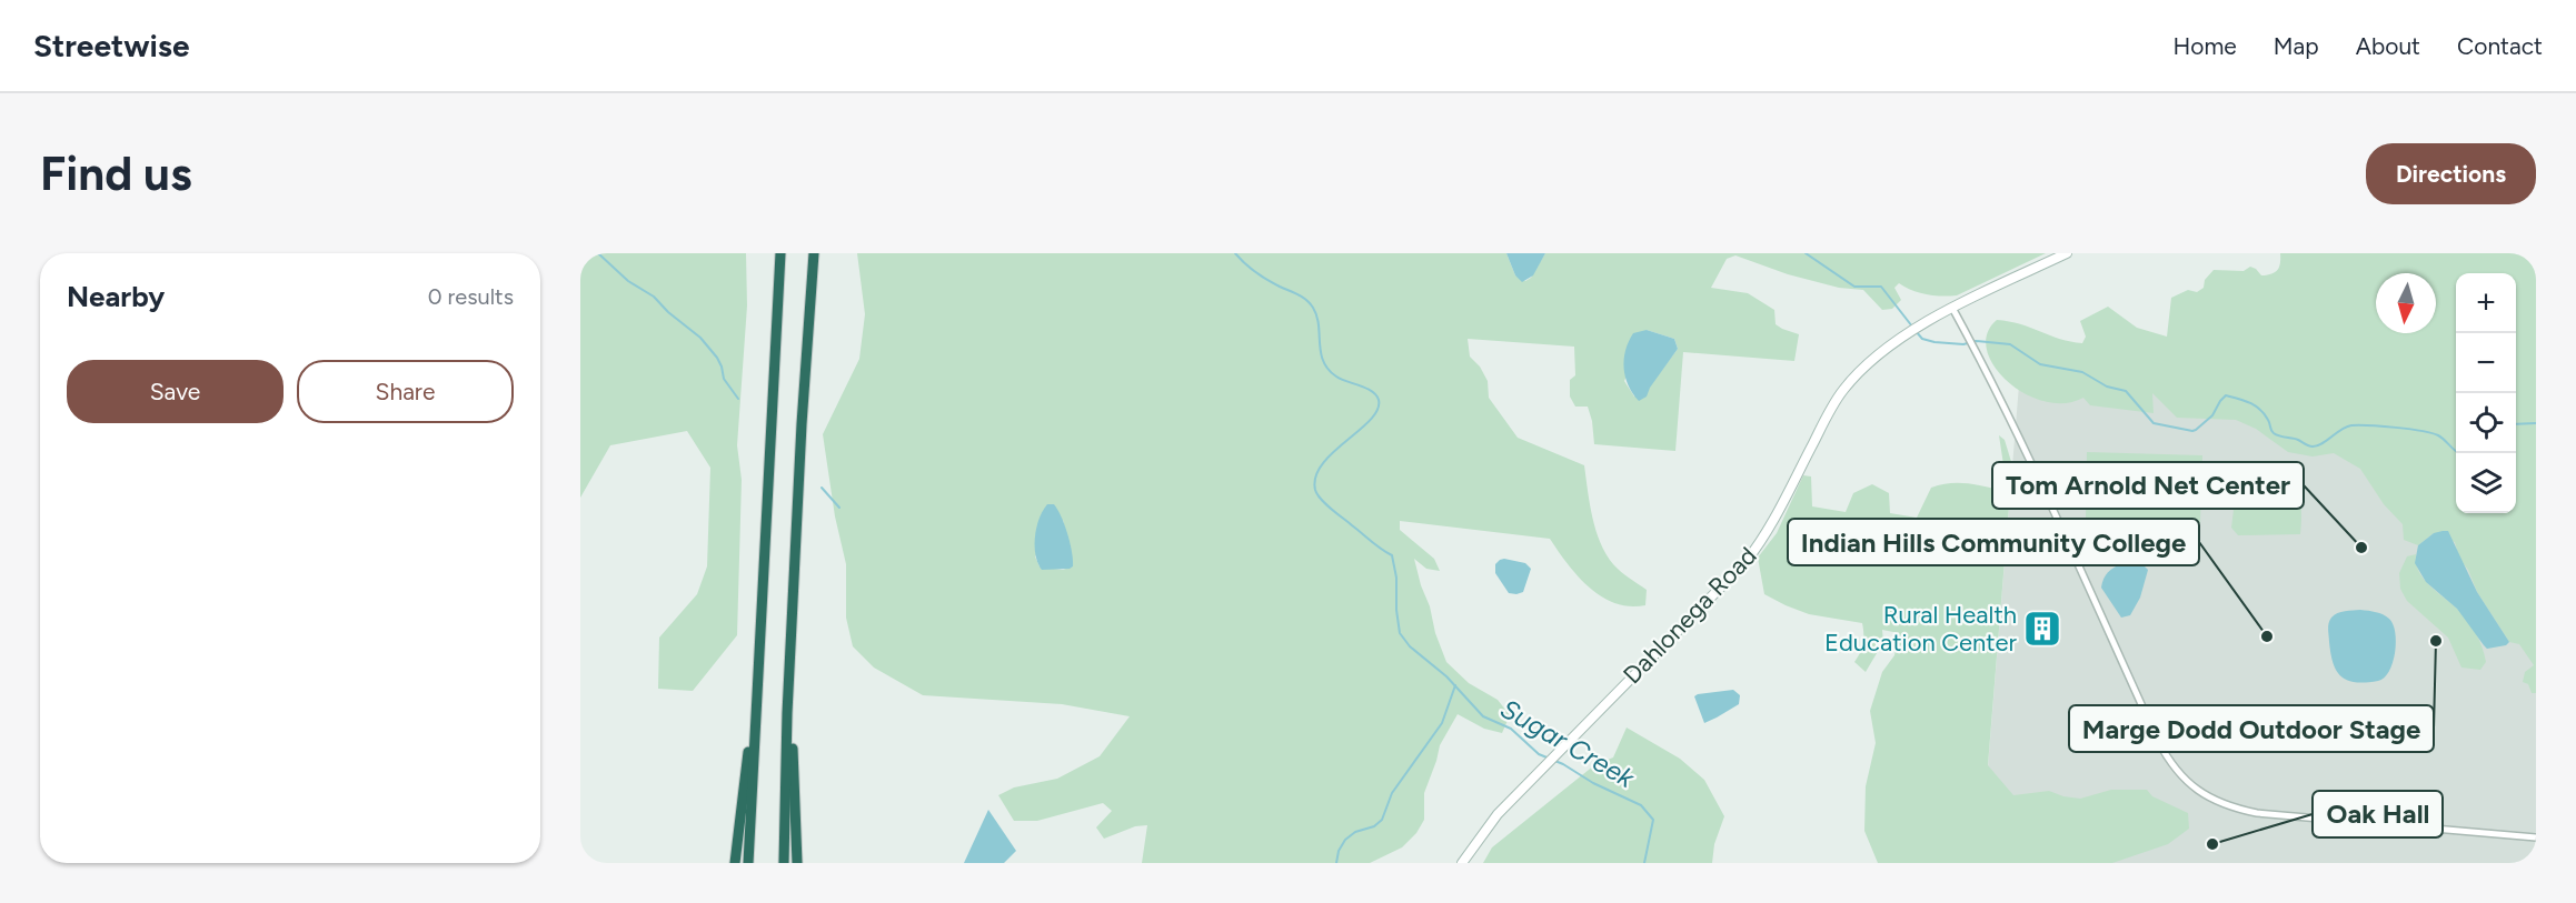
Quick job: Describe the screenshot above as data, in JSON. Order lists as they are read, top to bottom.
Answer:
{
  "streets": {
    "main road": ["Dahlonega Road"]
  },
  "water": ["Sugar Creek"],
  "places": {
    "other": [
      "Tom Arnold Net Center",
      "Indian Hills Community College",
      "Marge Dodd Outdoor Stage",
      "Oak Hall"
    ],
    "building": ["Rural Health Education Center"]
  },
  "north": "bottom",
  "page": {
    "header": "Streetwise",
    "nav": [
      "Home",
      "Map",
      "About",
      "Contact"
    ],
    "buttons": [
      "Directions",
      ["Save", "Share"]
    ],
    "title": "Find us",
    "heading": ["Nearby", "0 results"],
    "map_buttons": ["+", "−"]
  }
}
